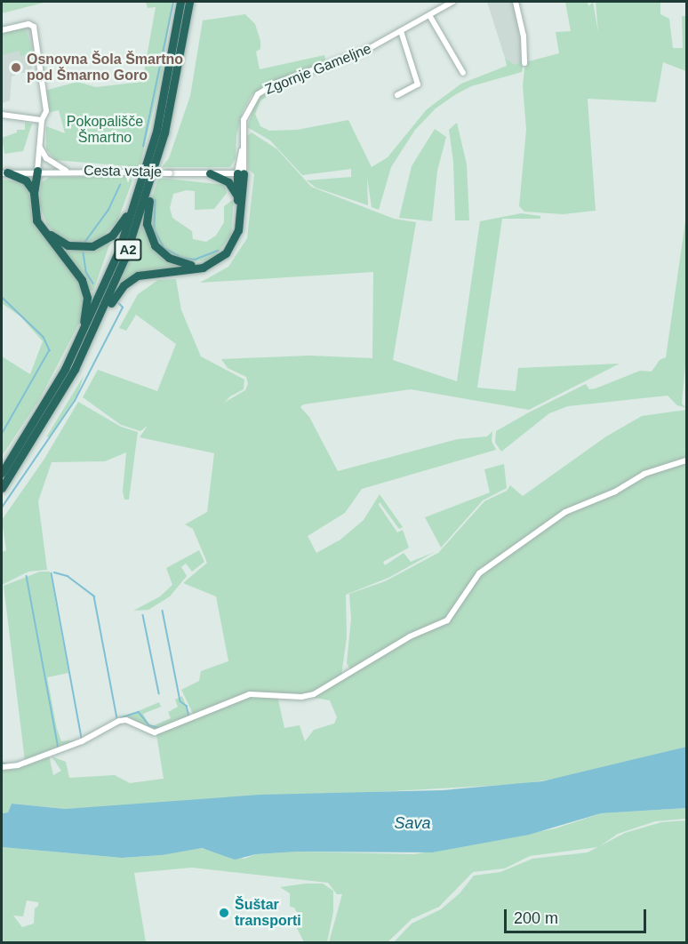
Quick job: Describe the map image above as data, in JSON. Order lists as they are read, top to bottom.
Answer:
{
  "streets": {
    "highway": ["A2"],
    "street": ["Zgornje Gameljne", "Cesta vstaje"]
  },
  "crossings": [
    ["Zgornje Gameljne", "Cesta vstaje"]
  ],
  "water": ["Sava"],
  "parks": ["Pokopališče Šmartno"],
  "places": ["Osnovna Šola Šmartno pod Šmarno Goro", "Šuštar transporti"],
  "scale_bar": "200 m"
}
